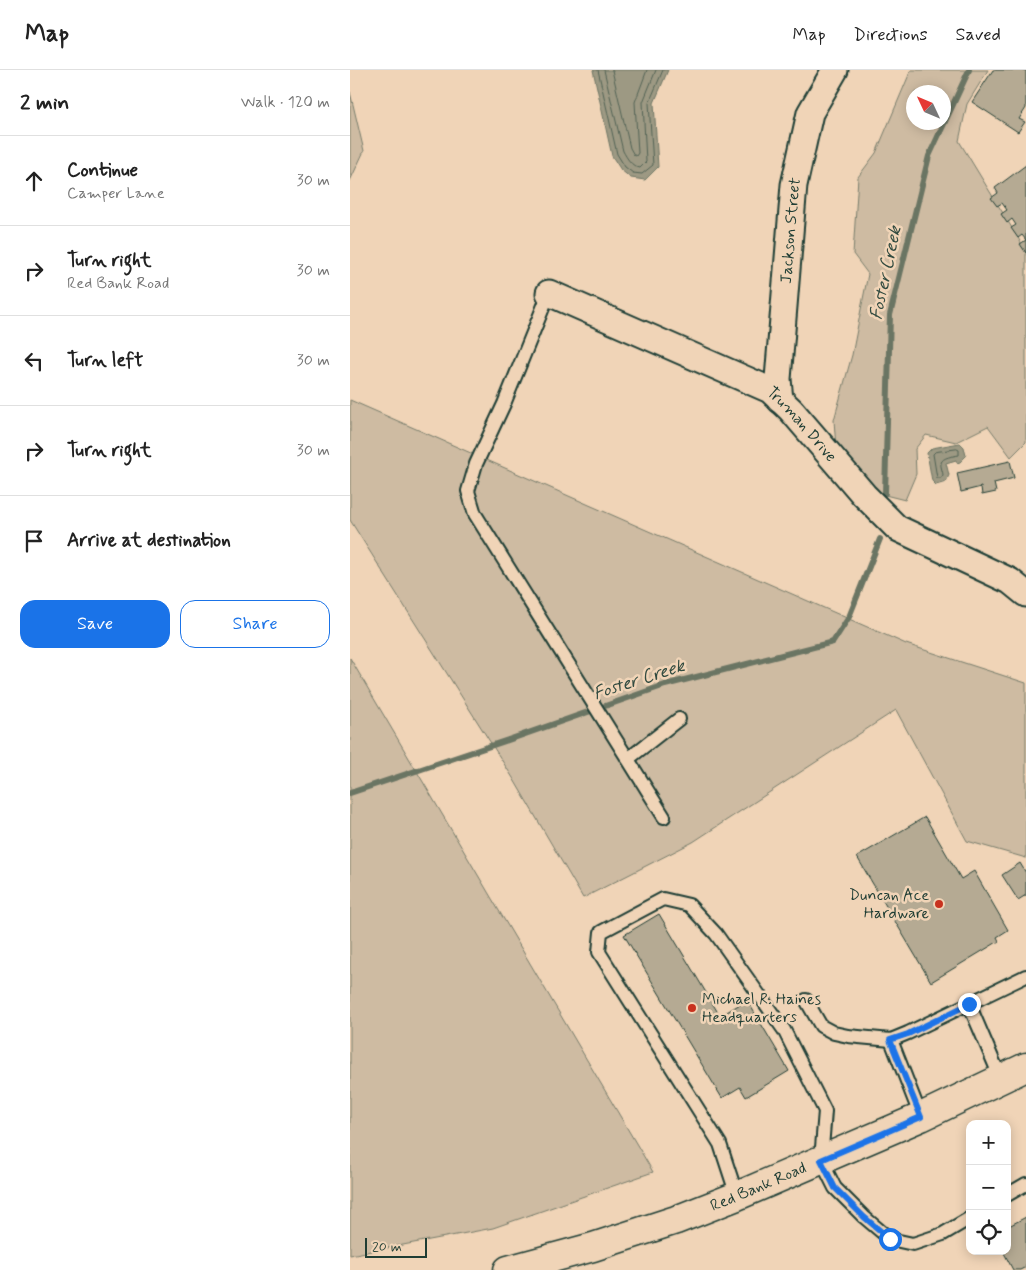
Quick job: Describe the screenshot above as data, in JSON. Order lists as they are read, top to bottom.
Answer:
{
  "streets": {
    "main road": ["Red Bank Road"],
    "street": ["Jackson Street", "Truman Drive"]
  },
  "crossings": [
    ["Jackson Street", "Truman Drive"]
  ],
  "water": ["Foster Creek"],
  "places": ["Duncan Ace Hardware", "Michael R. Haines Headquarters"],
  "scale_bar": "20 m",
  "north": "top left",
  "page": {
    "header": "Map",
    "nav": ["Map", "Directions", "Saved"],
    "heading": ["2 min", "Walk · 120 m"],
    "list": [
      ["Continue", "Camper Lane", "30 m"],
      ["Turn right", "Red Bank Road", "30 m"],
      ["Turn left", "30 m"],
      ["Turn right", "30 m"],
      "Arrive at destination"
    ],
    "buttons": ["Save", "Share"],
    "map_buttons": ["+", "−"],
    "scale": "20 m"
  }
}
